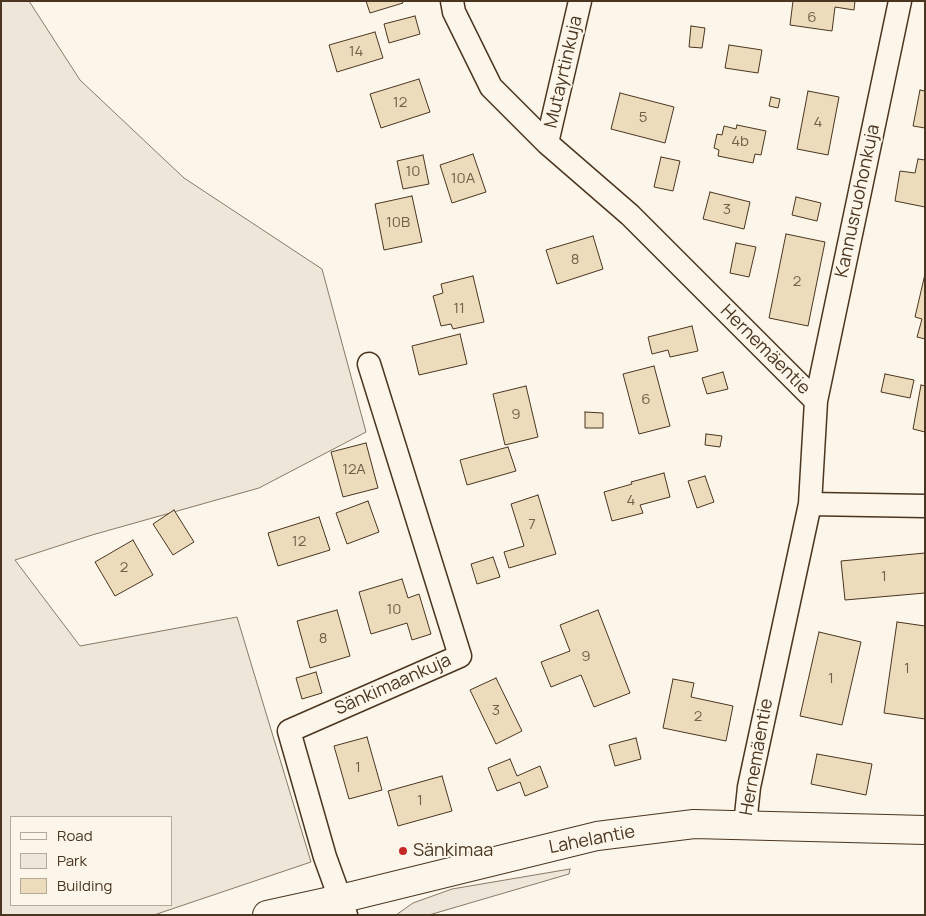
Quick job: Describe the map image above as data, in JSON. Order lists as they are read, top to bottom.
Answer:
{
  "streets": {
    "main road": ["Lahelantie"],
    "street": [
      "Mutayrtinkuja",
      "Kannusruohonkuja",
      "Hernemäentie",
      "Sänkimaankuja"
    ]
  },
  "crossings": [
    ["Mutayrtinkuja", "Hernemäentie"],
    ["Kannusruohonkuja", "Hernemäentie"],
    ["Hernemäentie", "Lahelantie"],
    ["Sänkimaankuja", "Lahelantie"]
  ],
  "places": ["Sänkimaa"],
  "house_numbers": [
    "6",
    "14",
    "12",
    "5",
    "4",
    "4b",
    "10",
    "10A",
    "3",
    "10B",
    "8",
    "2",
    "11",
    "6",
    "9",
    "12A",
    "4",
    "7",
    "12",
    "2",
    "1",
    "10",
    "8",
    "9",
    "1",
    "1",
    "3",
    "2",
    "1",
    "1"
  ],
  "legend": ["Road", "Park", "Building"]
}
